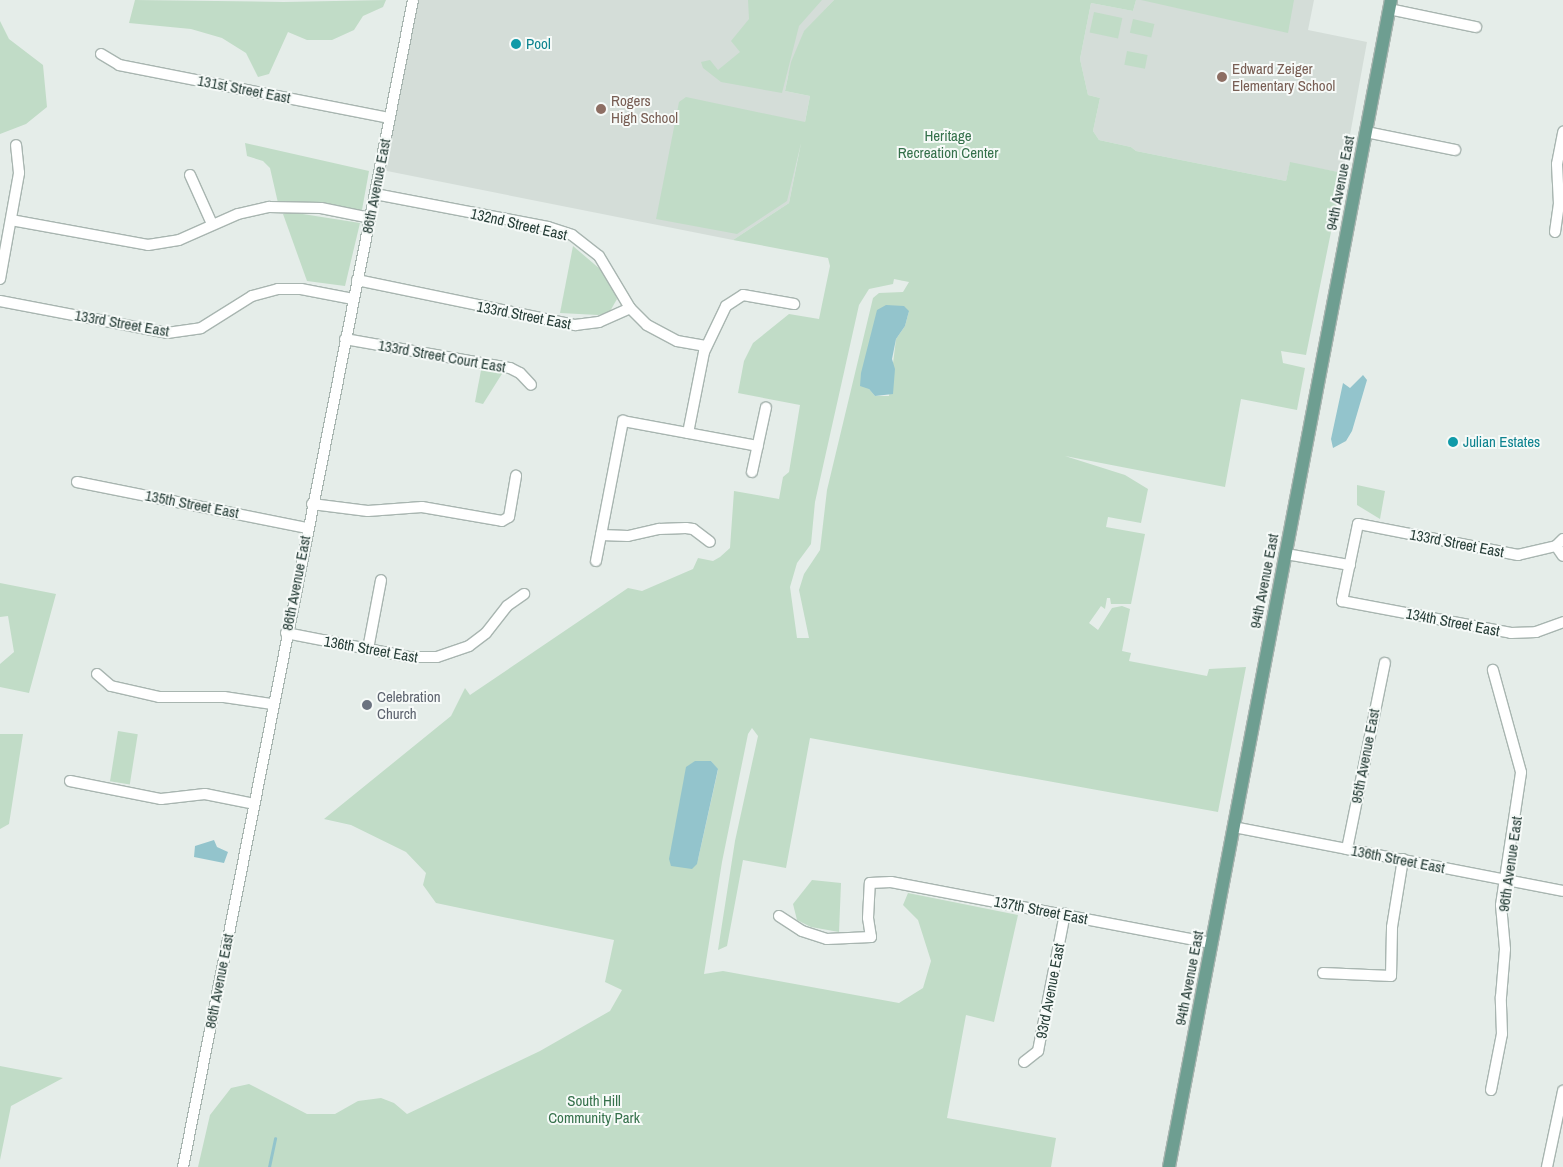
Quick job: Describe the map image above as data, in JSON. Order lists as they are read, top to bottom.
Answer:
{
  "streets": {
    "main road": ["94th Avenue East"],
    "street": [
      "131st Street East",
      "86th Avenue East",
      "132nd Street East",
      "133rd Street East",
      "133rd Street Court East",
      "135th Street East",
      "134th Street East",
      "136th Street East",
      "95th Avenue East",
      "96th Avenue East",
      "137th Street East",
      "93rd Avenue East"
    ]
  },
  "crossings": [
    ["131st Street East", "86th Avenue East"],
    ["94th Avenue East", "136th Street East"],
    ["94th Avenue East", "137th Street East"],
    ["86th Avenue East", "132nd Street East"],
    ["86th Avenue East", "133rd Street East"],
    ["86th Avenue East", "133rd Street Court East"],
    ["86th Avenue East", "135th Street East"],
    ["86th Avenue East", "136th Street East"],
    ["132nd Street East", "133rd Street East"],
    ["133rd Street East", "134th Street East"],
    ["136th Street East", "95th Avenue East"],
    ["136th Street East", "96th Avenue East"],
    ["137th Street East", "93rd Avenue East"]
  ],
  "parks": ["Heritage Recreation Center", "South Hill Community Park"],
  "places": [
    "Pool",
    "Edward Zeiger Elementary School",
    "Rogers High School",
    "Julian Estates",
    "Celebration Church"
  ]
}
